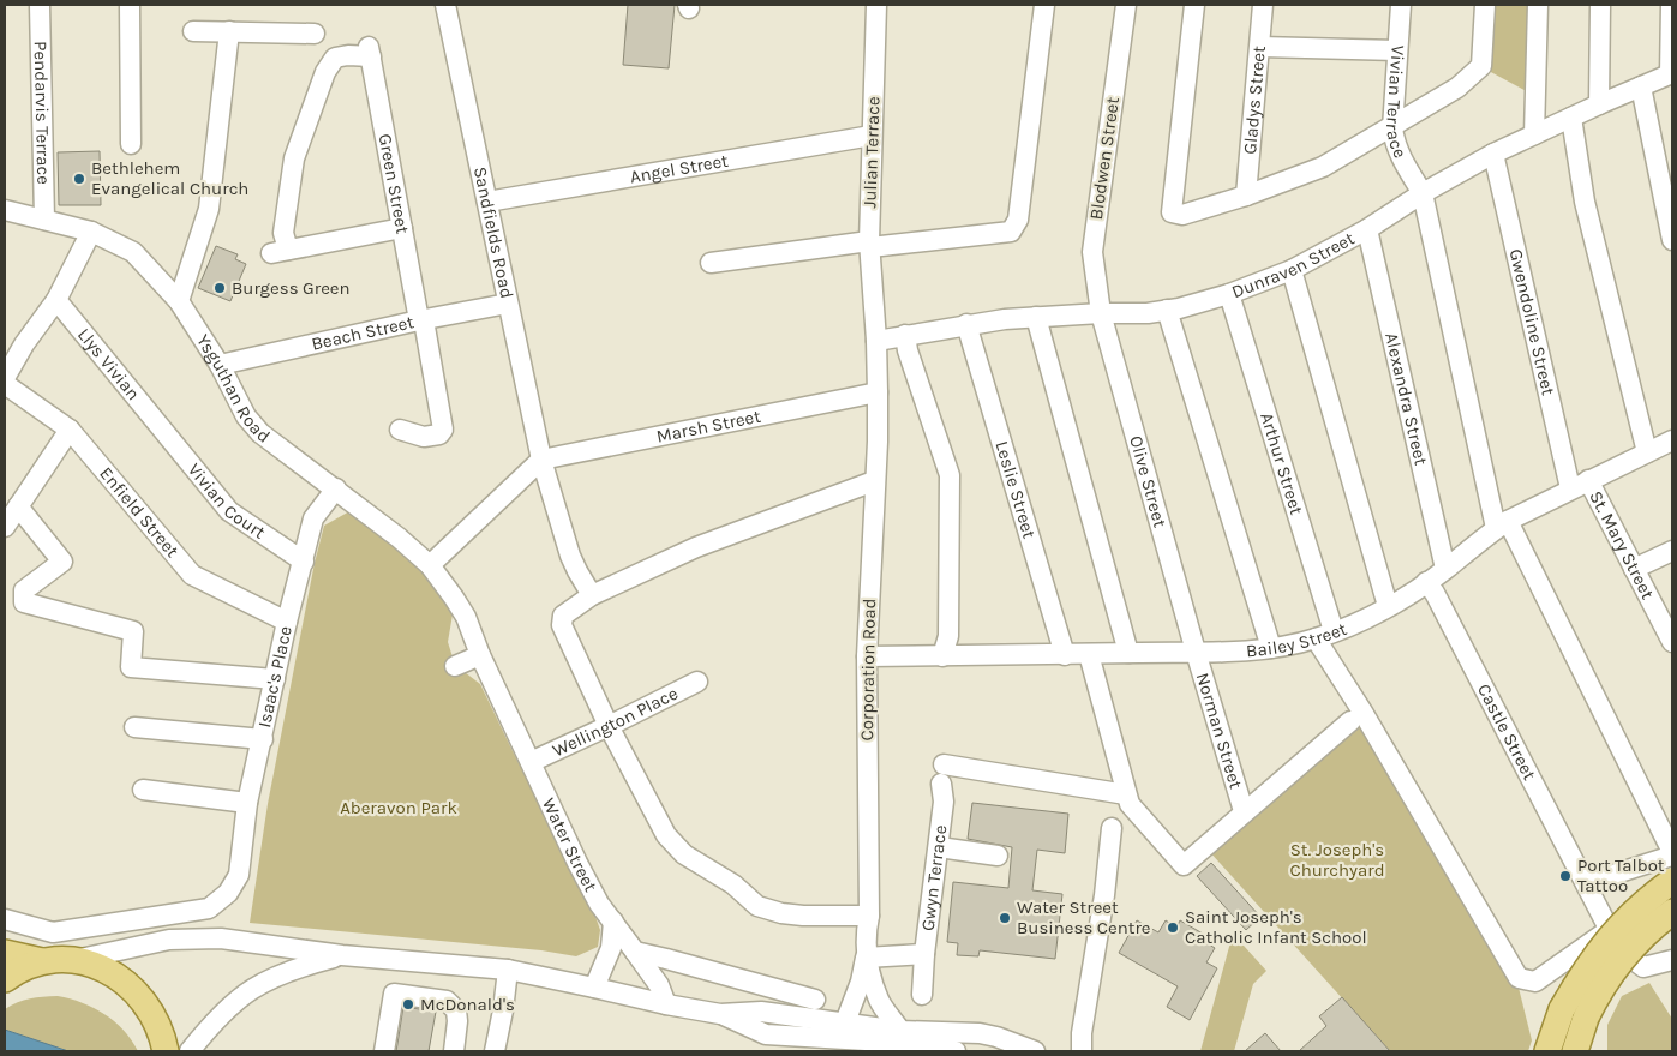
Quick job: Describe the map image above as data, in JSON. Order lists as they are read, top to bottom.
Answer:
{
  "streets": {
    "street": [
      "Gladys Street",
      "Vivian Terrace",
      "Pendarvis Terrace",
      "Julian Terrace",
      "Blodwen Street",
      "Angel Street",
      "Green Street",
      "Sandfields Road",
      "Dunraven Street",
      "Gwendoline Street",
      "Beach Street",
      "Llys Vivian",
      "Ysguthan Road",
      "Alexandra Street",
      "Marsh Street",
      "Arthur Street",
      "Olive Street",
      "Leslie Street",
      "Vivian Court",
      "Enfield Street",
      "St. Mary Street",
      "Bailey Street",
      "Corporation Road",
      "Isaac's Place",
      "Wellington Place",
      "Norman Street",
      "Castle Street",
      "Water Street",
      "Gwyn Terrace"
    ]
  },
  "crossings": [
    ["Vivian Terrace", "Dunraven Street"],
    ["Vivian Terrace", "Bailey Street"],
    ["Pendarvis Terrace", "Ysguthan Road"],
    ["Julian Terrace", "Angel Street"],
    ["Julian Terrace", "Corporation Road"],
    ["Blodwen Street", "Dunraven Street"],
    ["Blodwen Street", "Olive Street"],
    ["Angel Street", "Sandfields Road"],
    ["Green Street", "Beach Street"],
    ["Sandfields Road", "Beach Street"],
    ["Sandfields Road", "Marsh Street"],
    ["Dunraven Street", "Gwendoline Street"],
    ["Dunraven Street", "Alexandra Street"],
    ["Dunraven Street", "Arthur Street"],
    ["Dunraven Street", "Olive Street"],
    ["Dunraven Street", "Leslie Street"],
    ["Dunraven Street", "Corporation Road"],
    ["Gwendoline Street", "Bailey Street"],
    ["Beach Street", "Ysguthan Road"],
    ["Llys Vivian", "Vivian Court"],
    ["Ysguthan Road", "Isaac's Place"],
    ["Ysguthan Road", "Water Street"],
    ["Alexandra Street", "Bailey Street"],
    ["Marsh Street", "Corporation Road"],
    ["Arthur Street", "Bailey Street"],
    ["Arthur Street", "Castle Street"],
    ["Olive Street", "Bailey Street"],
    ["Olive Street", "Norman Street"],
    ["Leslie Street", "Bailey Street"],
    ["Vivian Court", "Isaac's Place"],
    ["Enfield Street", "Isaac's Place"],
    ["St. Mary Street", "Bailey Street"],
    ["Bailey Street", "Corporation Road"],
    ["Bailey Street", "Norman Street"],
    ["Bailey Street", "Castle Street"],
    ["Corporation Road", "Gwyn Terrace"],
    ["Wellington Place", "Water Street"]
  ],
  "parks": ["Aberavon Park", "St. Joseph's Churchyard"],
  "places": [
    "Bethlehem Evangelical Church",
    "Burgess Green",
    "Port Talbot Tattoo",
    "Water Street Business Centre",
    "Saint Joseph's Catholic Infant School",
    "McDonald's"
  ]
}
